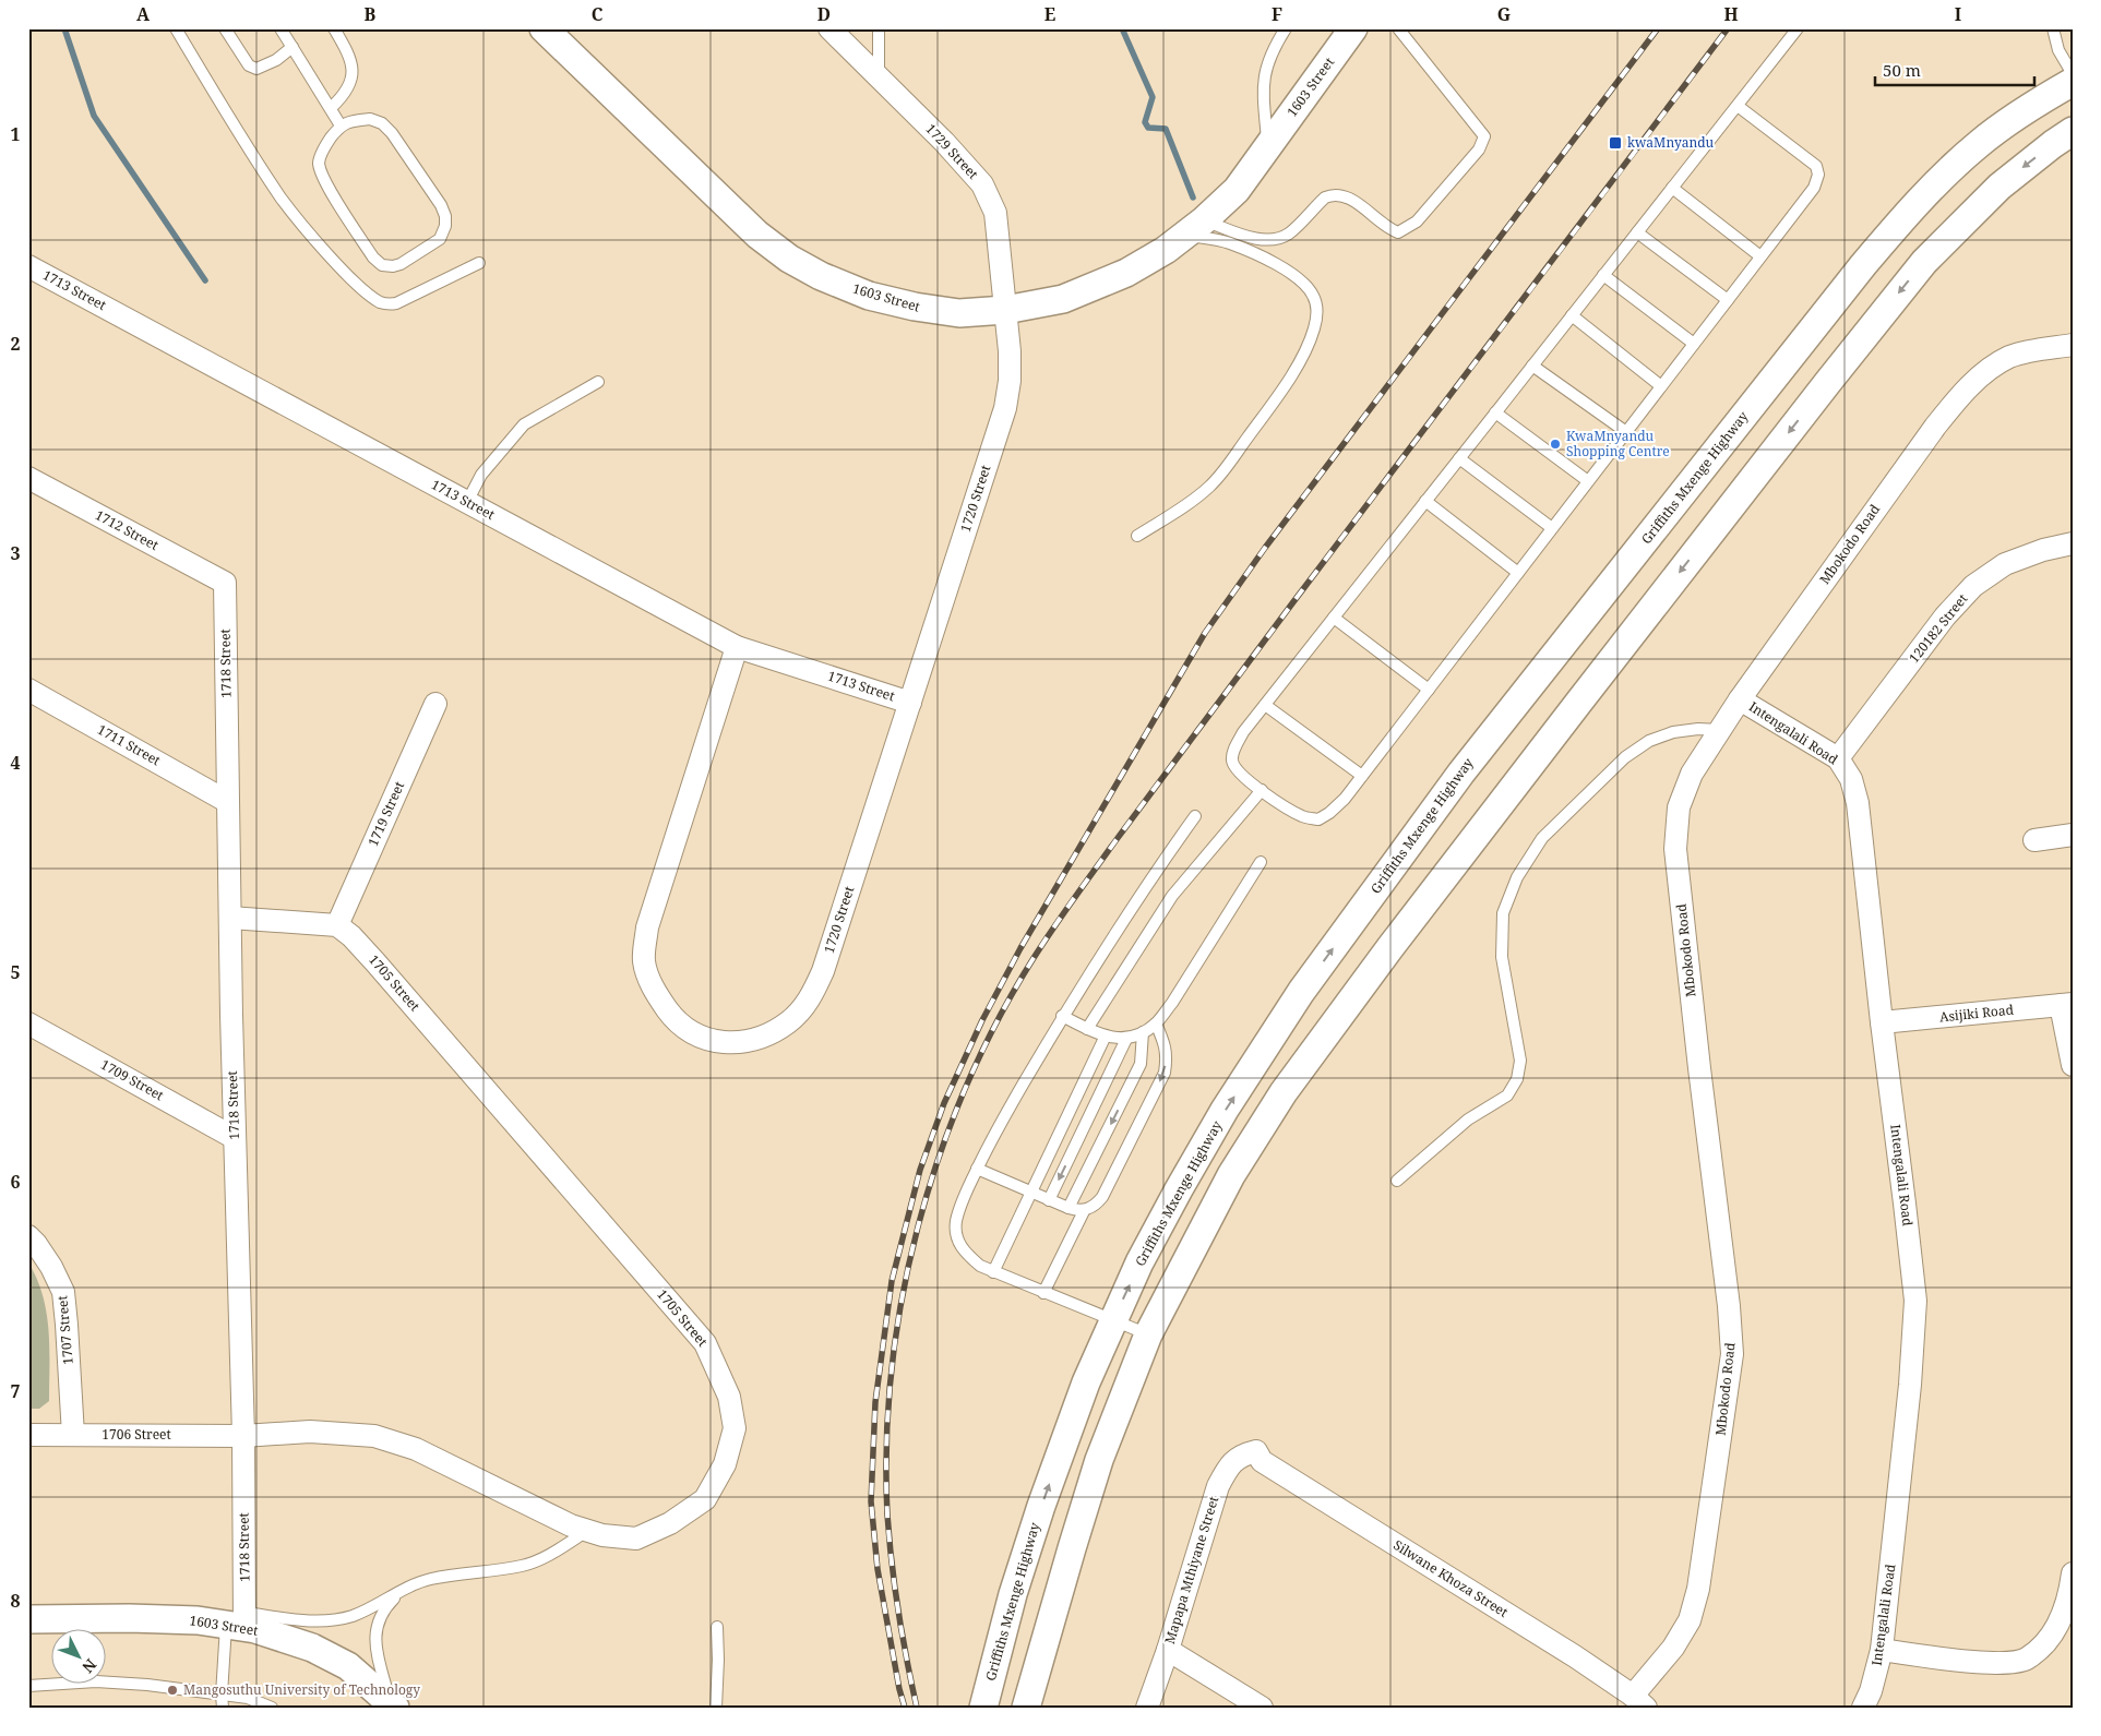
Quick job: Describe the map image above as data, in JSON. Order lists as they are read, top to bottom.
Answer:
{
  "streets": {
    "street": [
      "1603 Street",
      "1729 Street",
      "1713 Street",
      "Griffiths Mxenge Highway",
      "1720 Street",
      "1712 Street",
      "Mbokodo Road",
      "120182 Street",
      "1718 Street",
      "Intengalali Road",
      "1711 Street",
      "1719 Street",
      "1705 Street",
      "Asijiki Road",
      "1709 Street",
      "1707 Street",
      "1706 Street",
      "Mapapa Mthiyane Street",
      "Silwane Khoza Street"
    ]
  },
  "crossings": [
    ["1603 Street", "1729 Street"],
    ["1603 Street", "1720 Street"],
    ["1603 Street", "1718 Street"],
    ["1729 Street", "1720 Street"],
    ["1713 Street", "1720 Street"],
    ["1712 Street", "1718 Street"],
    ["Mbokodo Road", "Intengalali Road"],
    ["Mbokodo Road", "Silwane Khoza Street"],
    ["120182 Street", "Intengalali Road"],
    ["1718 Street", "1711 Street"],
    ["1718 Street", "1705 Street"],
    ["1718 Street", "1709 Street"],
    ["1718 Street", "1706 Street"],
    ["Intengalali Road", "Asijiki Road"],
    ["1719 Street", "1705 Street"],
    ["1705 Street", "1706 Street"],
    ["1707 Street", "1706 Street"],
    ["Mapapa Mthiyane Street", "Silwane Khoza Street"]
  ],
  "places": {
    "transit": ["kwaMnyandu"],
    "other": ["KwaMnyandu Shopping Centre", "Mangosuthu University of Technology"]
  },
  "scale_bar": "50 m",
  "north": "bottom right",
  "grid": {
    "columns": [
      "A",
      "B",
      "C",
      "D",
      "E",
      "F",
      "G",
      "H",
      "I"
    ],
    "rows": [
      "1",
      "2",
      "3",
      "4",
      "5",
      "6",
      "7",
      "8"
    ]
  }
}
